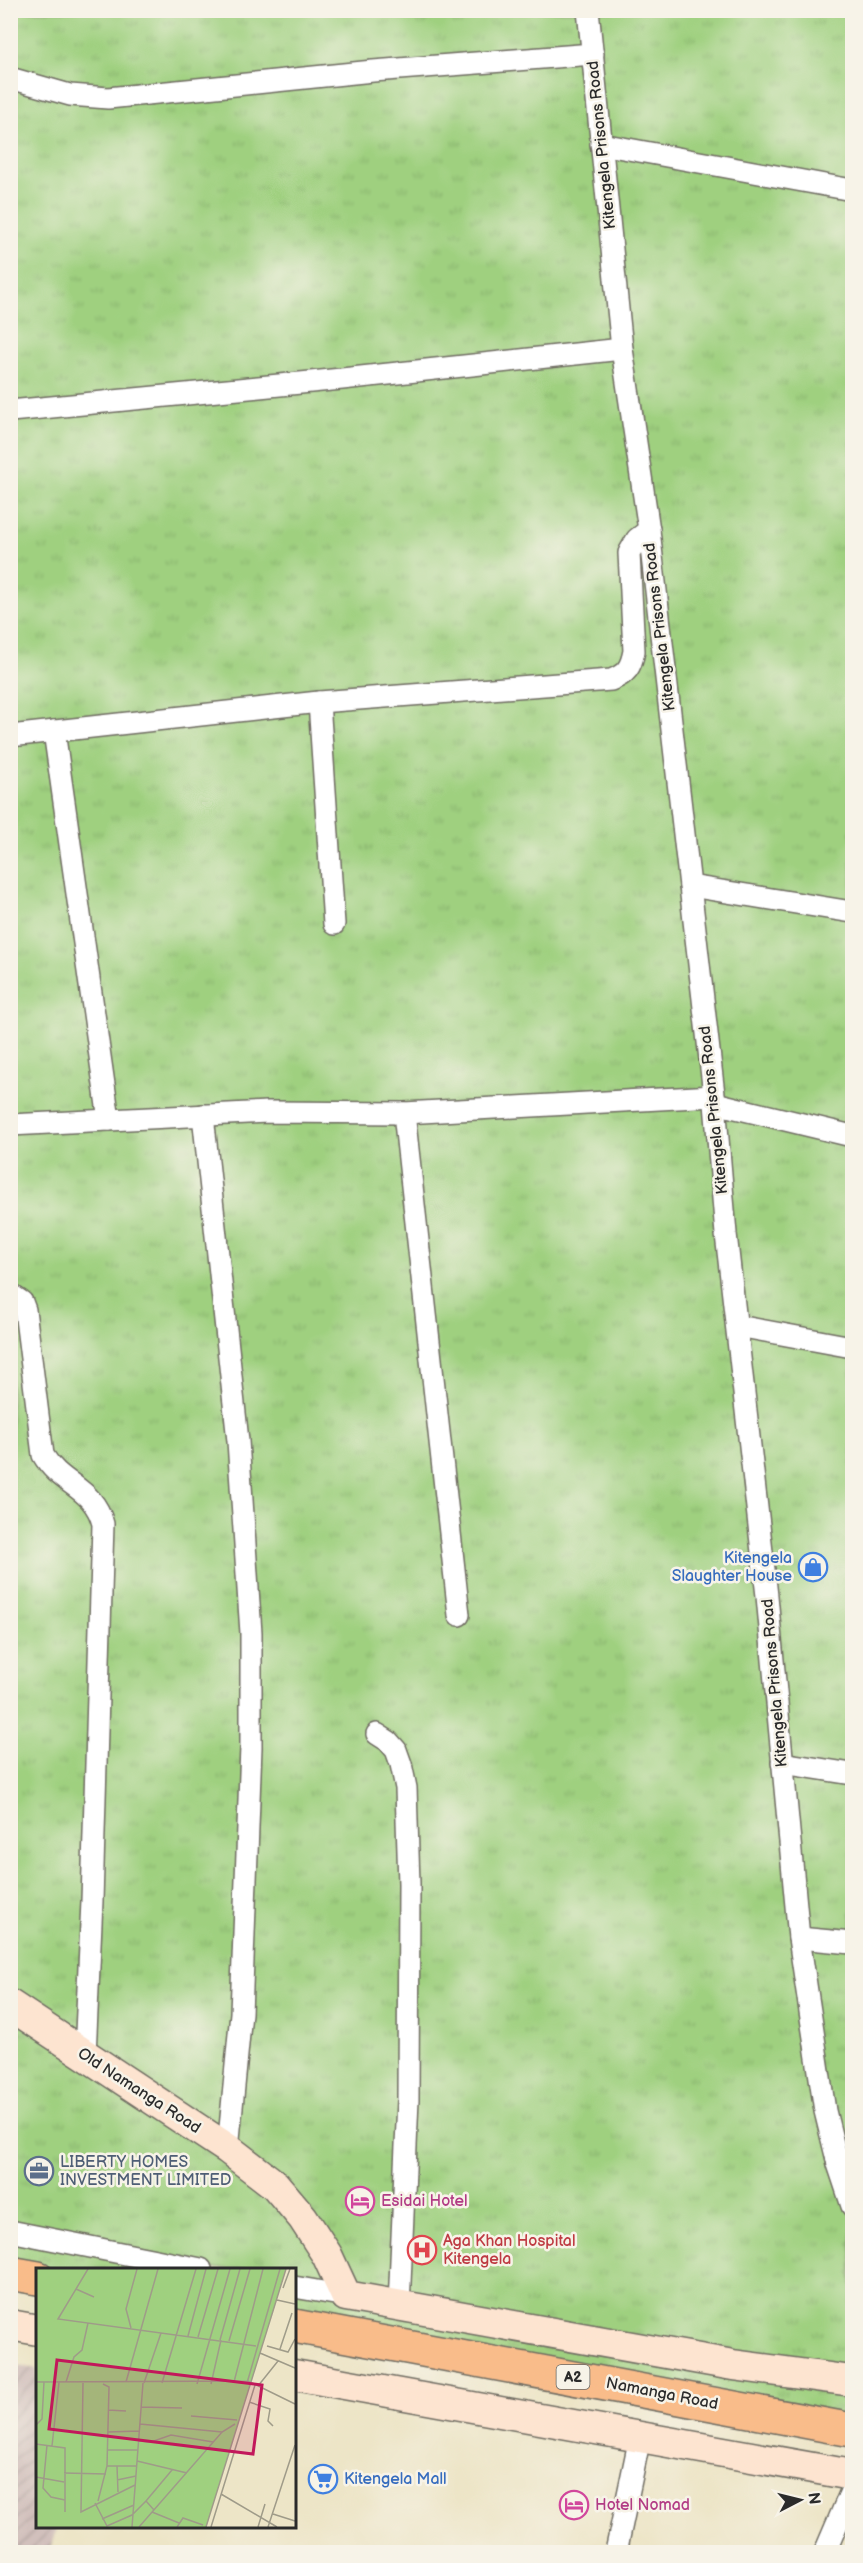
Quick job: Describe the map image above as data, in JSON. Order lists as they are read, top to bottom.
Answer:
{
  "streets": {
    "highway": ["A2", "Namanga Road"],
    "street": ["Kitengela Prisons Road", "Old Namanga Road"]
  },
  "places": {
    "shop": ["Kitengela Slaughter House"],
    "office": ["LIBERTY HOMES INVESTMENT LIMITED"],
    "hotel": ["Esidai Hotel", "Hotel Nomad"],
    "hospital": ["Aga Khan Hospital Kitengela"],
    "supermarket": ["Kitengela Mall"]
  },
  "north": "right"
}
